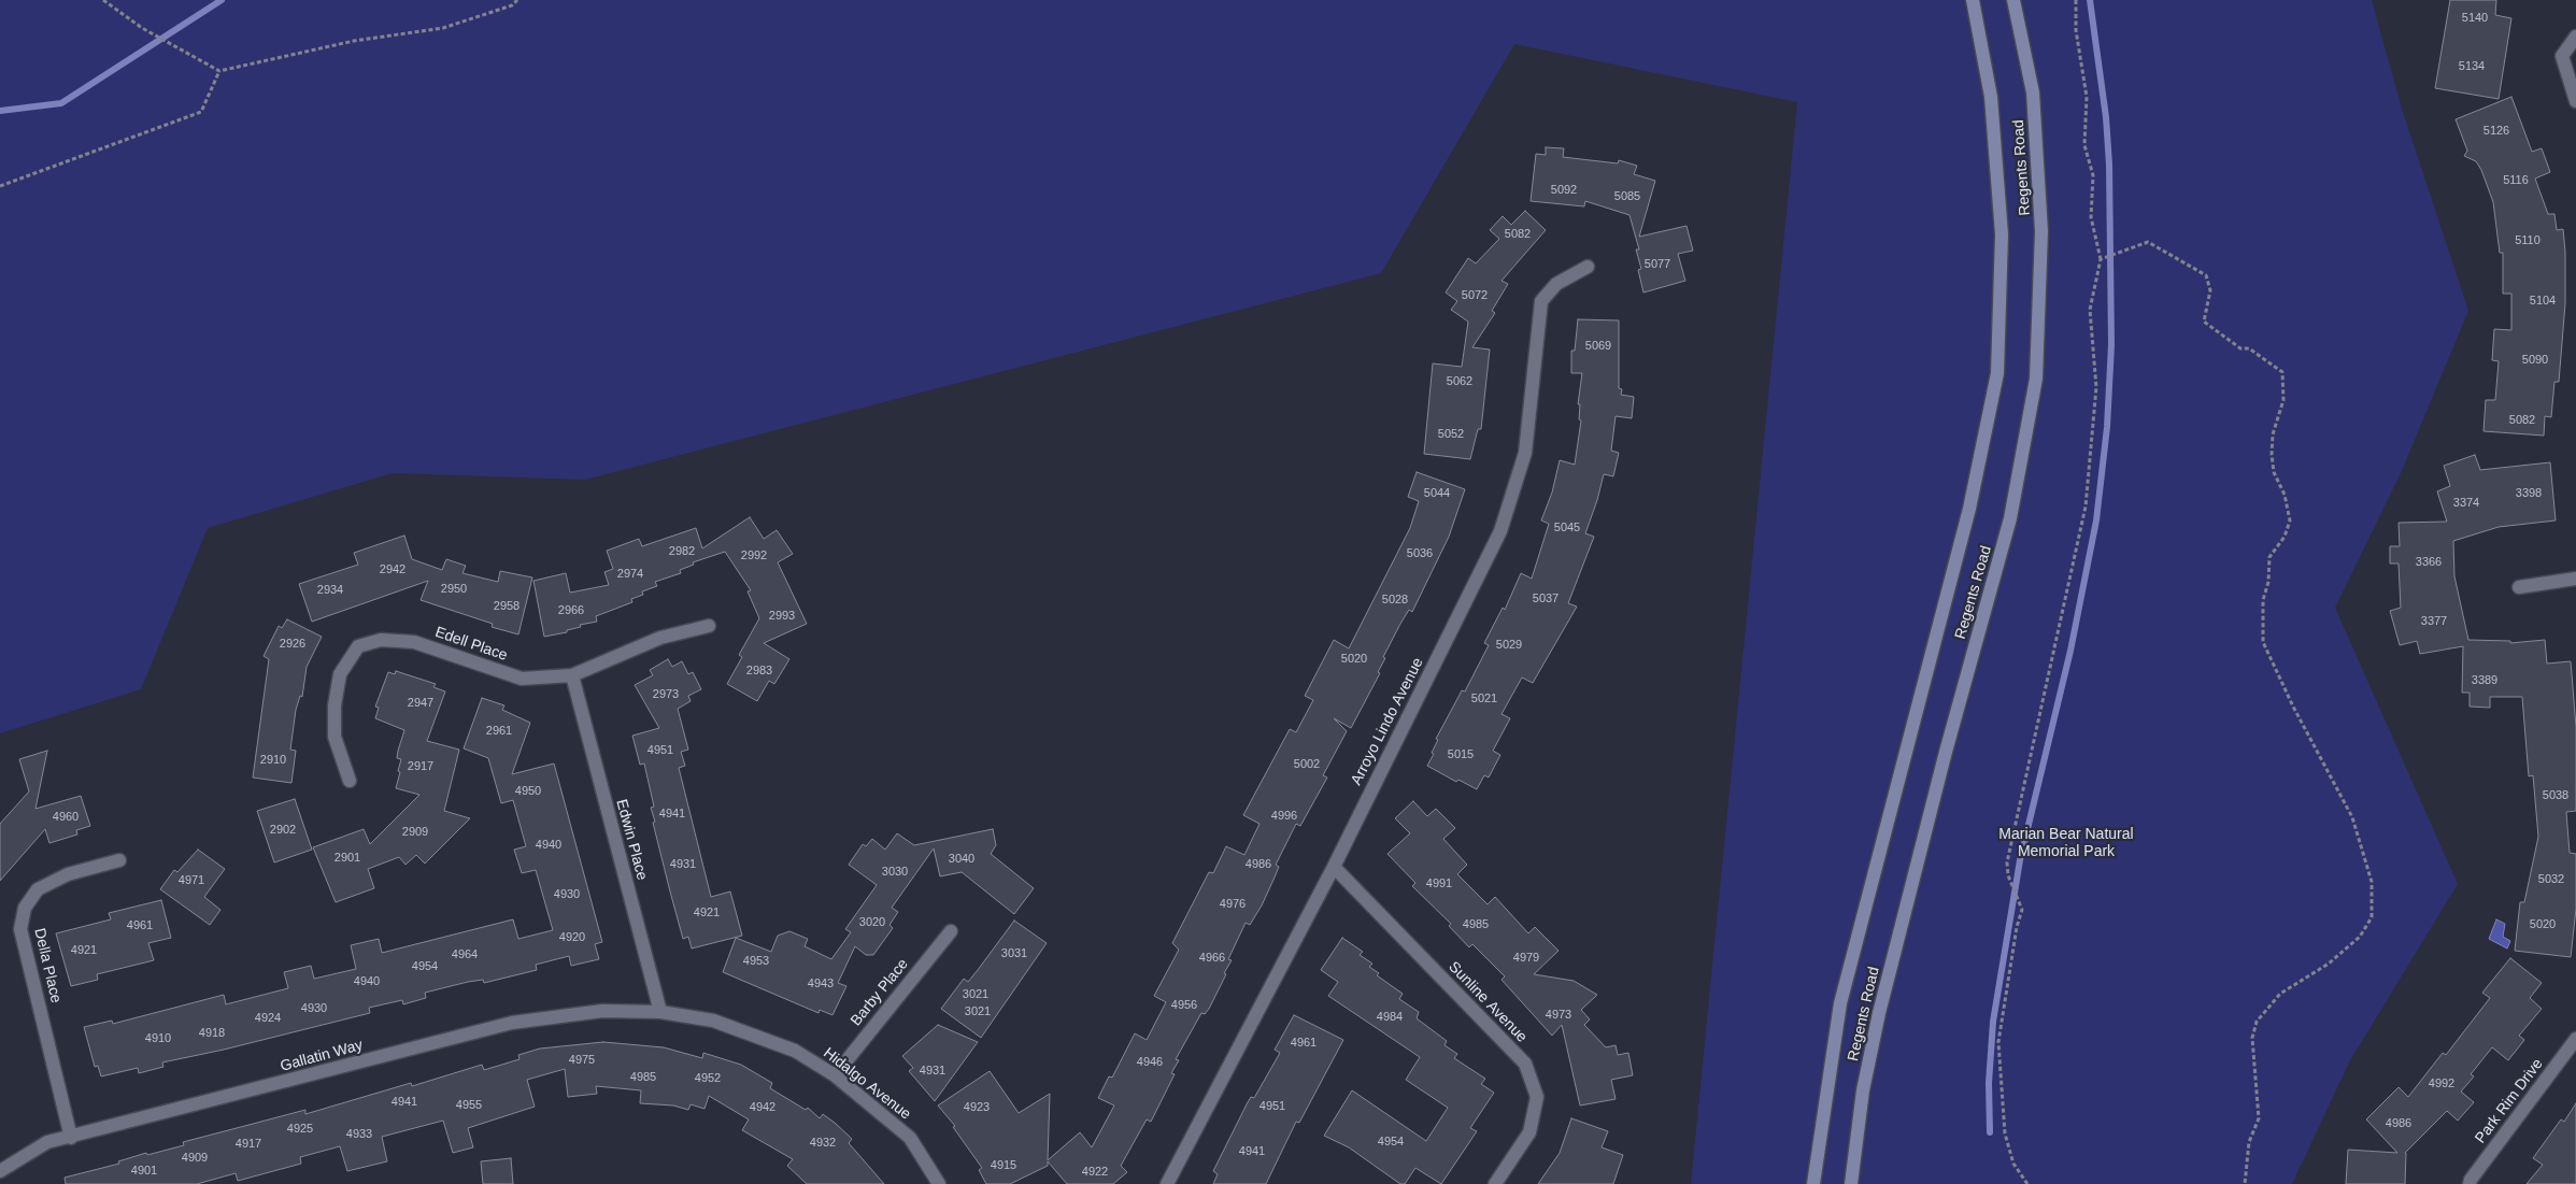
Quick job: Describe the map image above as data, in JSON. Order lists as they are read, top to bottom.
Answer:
{
  "streets": {
    "main road": ["Regents Road"],
    "street": [
      "Edell Place",
      "Arroyo Lindo Avenue",
      "Edwin Place",
      "Della Place",
      "Barby Place",
      "Sunline Avenue",
      "Gallatin Way",
      "Hidalgo Avenue",
      "Park Rim Drive"
    ]
  },
  "crossings": [
    ["Edell Place", "Edwin Place"],
    ["Arroyo Lindo Avenue", "Sunline Avenue"],
    ["Edwin Place", "Gallatin Way"],
    ["Edwin Place", "Hidalgo Avenue"],
    ["Della Place", "Gallatin Way"],
    ["Barby Place", "Hidalgo Avenue"],
    ["Gallatin Way", "Hidalgo Avenue"]
  ],
  "parks": ["Marian Bear Natural Memorial Park"],
  "house_numbers": [
    "5140",
    "5134",
    "5126",
    "5116",
    "5092",
    "5085",
    "5082",
    "5110",
    "5077",
    "5072",
    "5104",
    "5069",
    "5090",
    "5062",
    "5082",
    "5052",
    "5044",
    "3398",
    "3374",
    "5045",
    "2982",
    "5036",
    "2992",
    "3366",
    "2942",
    "2974",
    "2950",
    "2934",
    "5037",
    "5028",
    "2958",
    "2966",
    "2993",
    "3377",
    "2926",
    "5029",
    "5020",
    "2983",
    "3389",
    "2973",
    "5021",
    "2947",
    "2961",
    "4951",
    "5015",
    "2910",
    "5002",
    "2917",
    "4950",
    "5038",
    "4941",
    "4996",
    "4960",
    "2902",
    "2909",
    "4940",
    "2901",
    "3040",
    "4931",
    "4986",
    "3030",
    "5032",
    "4971",
    "4991",
    "4930",
    "4976",
    "4921",
    "3020",
    "4985",
    "5020",
    "4961",
    "4920",
    "4921",
    "3031",
    "4964",
    "4966",
    "4979",
    "4953",
    "4954",
    "4940",
    "4943",
    "3021",
    "4956",
    "4930",
    "3021",
    "4973",
    "4984",
    "4924",
    "4918",
    "4910",
    "4961",
    "4975",
    "4946",
    "4931",
    "4985",
    "4952",
    "4992",
    "4941",
    "4955",
    "4951",
    "4942",
    "4923",
    "4986",
    "4925",
    "4933",
    "4954",
    "4932",
    "4917",
    "4941",
    "4909",
    "4915",
    "4901",
    "4922"
  ]
}
